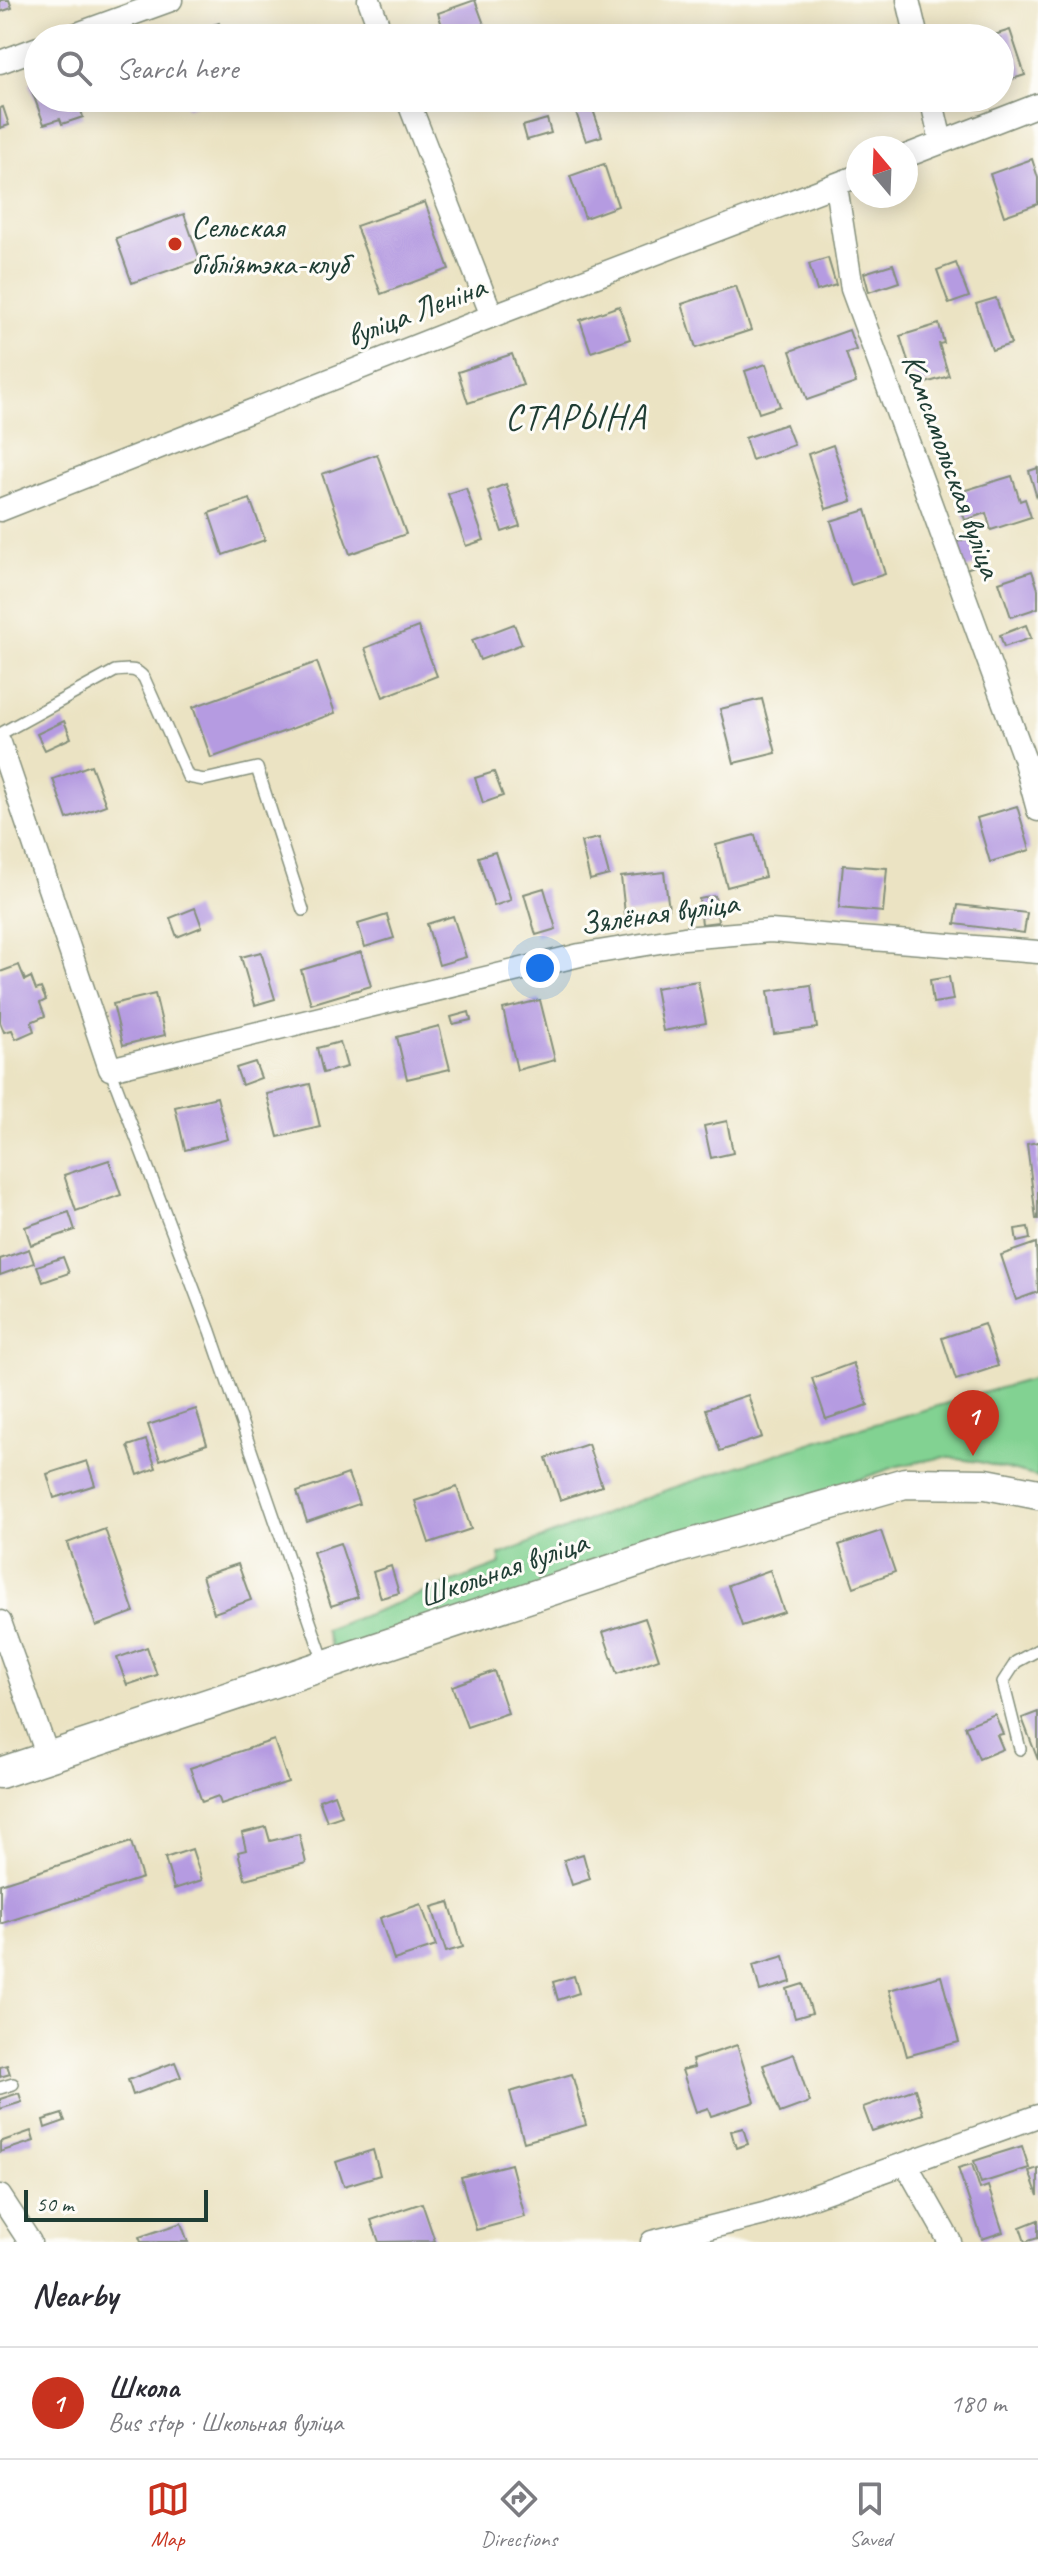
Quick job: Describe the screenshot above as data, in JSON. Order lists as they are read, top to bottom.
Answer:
{
  "streets": {
    "main road": ["Школьная вуліца"],
    "street": ["вуліца Леніна", "Камсамольская вуліца", "Зялёная вуліца"]
  },
  "crossings": [
    ["вуліца Леніна", "Камсамольская вуліца"]
  ],
  "districts": ["СТАРЫНА"],
  "places": ["Сельская бібліятэка-клуб"],
  "scale_bar": "50 m",
  "north": "top",
  "page": {
    "search": "Search here",
    "pins": "1",
    "scale": "50 m",
    "heading": "Nearby",
    "list": [
      {
        "mark": "1",
        "name": "Школа",
        "note": "Bus stop · Школьная вуліца",
        "value": "180 m"
      }
    ],
    "nav": ["Map", "Directions", "Saved"]
  }
}
